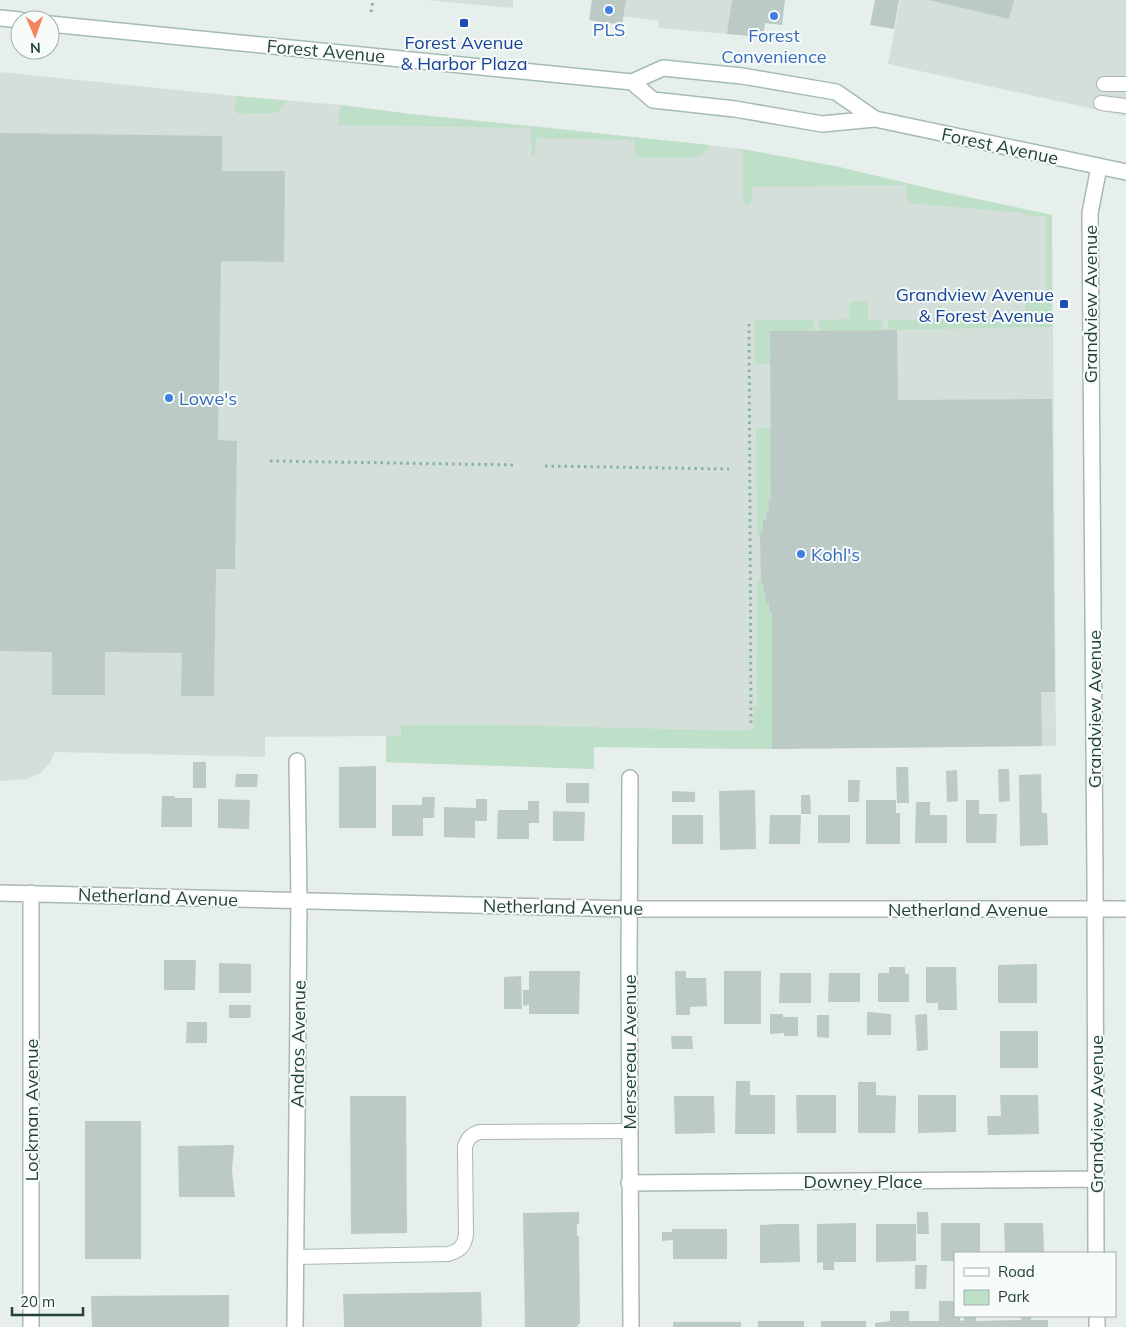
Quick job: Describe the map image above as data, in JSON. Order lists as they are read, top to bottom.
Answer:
{
  "streets": {
    "street": [
      "Forest Avenue",
      "Grandview Avenue",
      "Netherland Avenue",
      "Andros Avenue",
      "Mersereau Avenue",
      "Lockman Avenue",
      "Downey Place"
    ]
  },
  "crossings": [
    ["Forest Avenue", "Grandview Avenue"],
    ["Grandview Avenue", "Netherland Avenue"],
    ["Grandview Avenue", "Downey Place"],
    ["Netherland Avenue", "Andros Avenue"],
    ["Netherland Avenue", "Mersereau Avenue"],
    ["Netherland Avenue", "Lockman Avenue"],
    ["Mersereau Avenue", "Downey Place"]
  ],
  "places": {
    "other": [
      "PLS",
      "Forest Convenience",
      "Lowe's",
      "Kohl's"
    ],
    "transit": ["Forest Avenue & Harbor Plaza", "Grandview Avenue & Forest Avenue"]
  },
  "legend": ["Road", "Park"],
  "scale_bar": "20 m",
  "north": "bottom"
}
